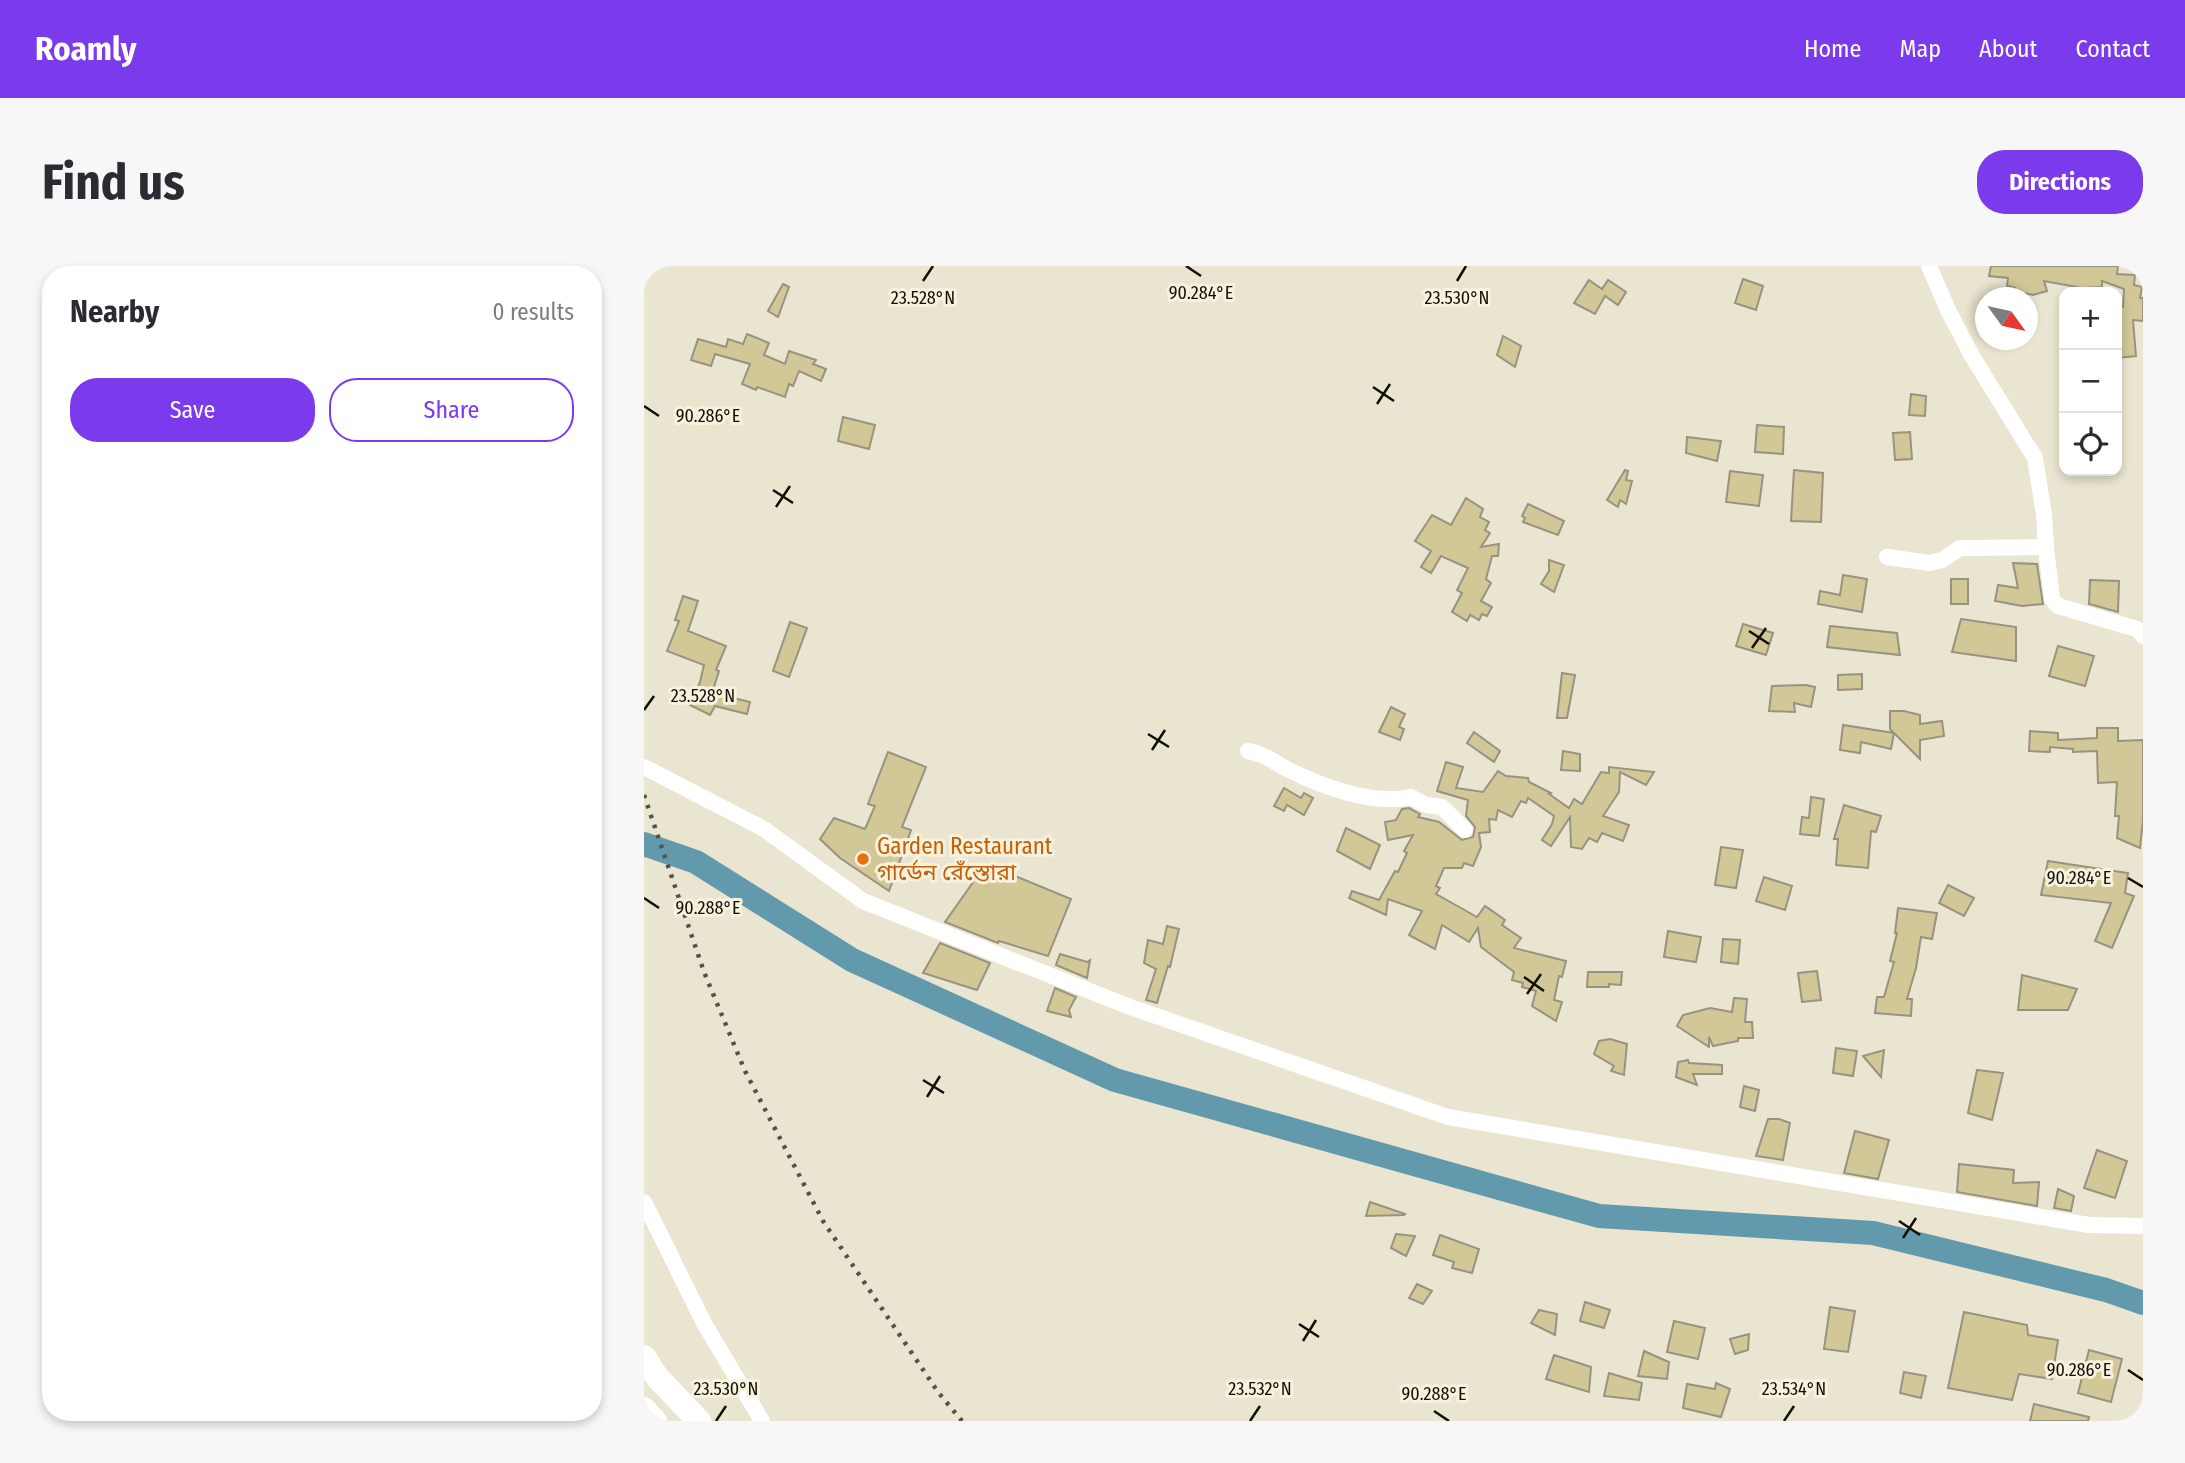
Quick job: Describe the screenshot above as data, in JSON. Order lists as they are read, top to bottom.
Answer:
{
  "places": ["Garden Restaurant গার্ডেন রেঁস্তোরা"],
  "north": "bottom right",
  "page": {
    "header": "Roamly",
    "nav": [
      "Home",
      "Map",
      "About",
      "Contact"
    ],
    "buttons": [
      "Directions",
      ["Save", "Share"]
    ],
    "title": "Find us",
    "heading": ["Nearby", "0 results"],
    "map_buttons": ["+", "−"]
  },
  "coordinates": [
    "90.284°E",
    "23.528°N",
    "23.530°N",
    "90.286°E",
    "90.288°E",
    "23.532°N",
    "23.534°N"
  ]
}
